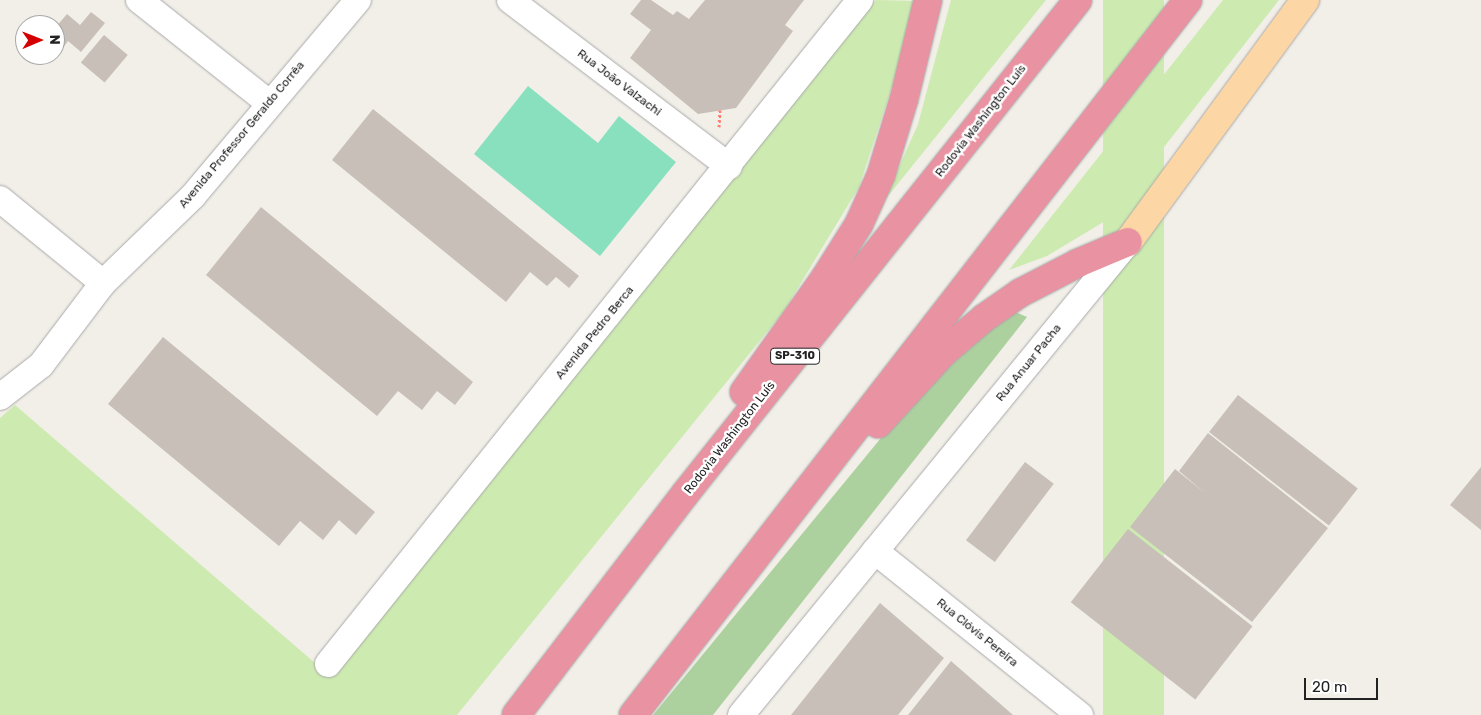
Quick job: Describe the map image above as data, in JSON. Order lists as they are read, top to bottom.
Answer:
{
  "streets": {
    "highway": ["Rodovia Washington Luís", "SP-310"],
    "main road": ["Rua Anuar Pacha"],
    "street": [
      "Rua João Valzachi",
      "Avenida Professor Geraldo Corrêa",
      "Avenida Pedro Berca",
      "Rua Clóvis Pereira"
    ]
  },
  "crossings": [
    ["Rua João Valzachi", "Avenida Pedro Berca"],
    ["Rua Anuar Pacha", "Rua Clóvis Pereira"]
  ],
  "scale_bar": "20 m",
  "north": "right"
}
